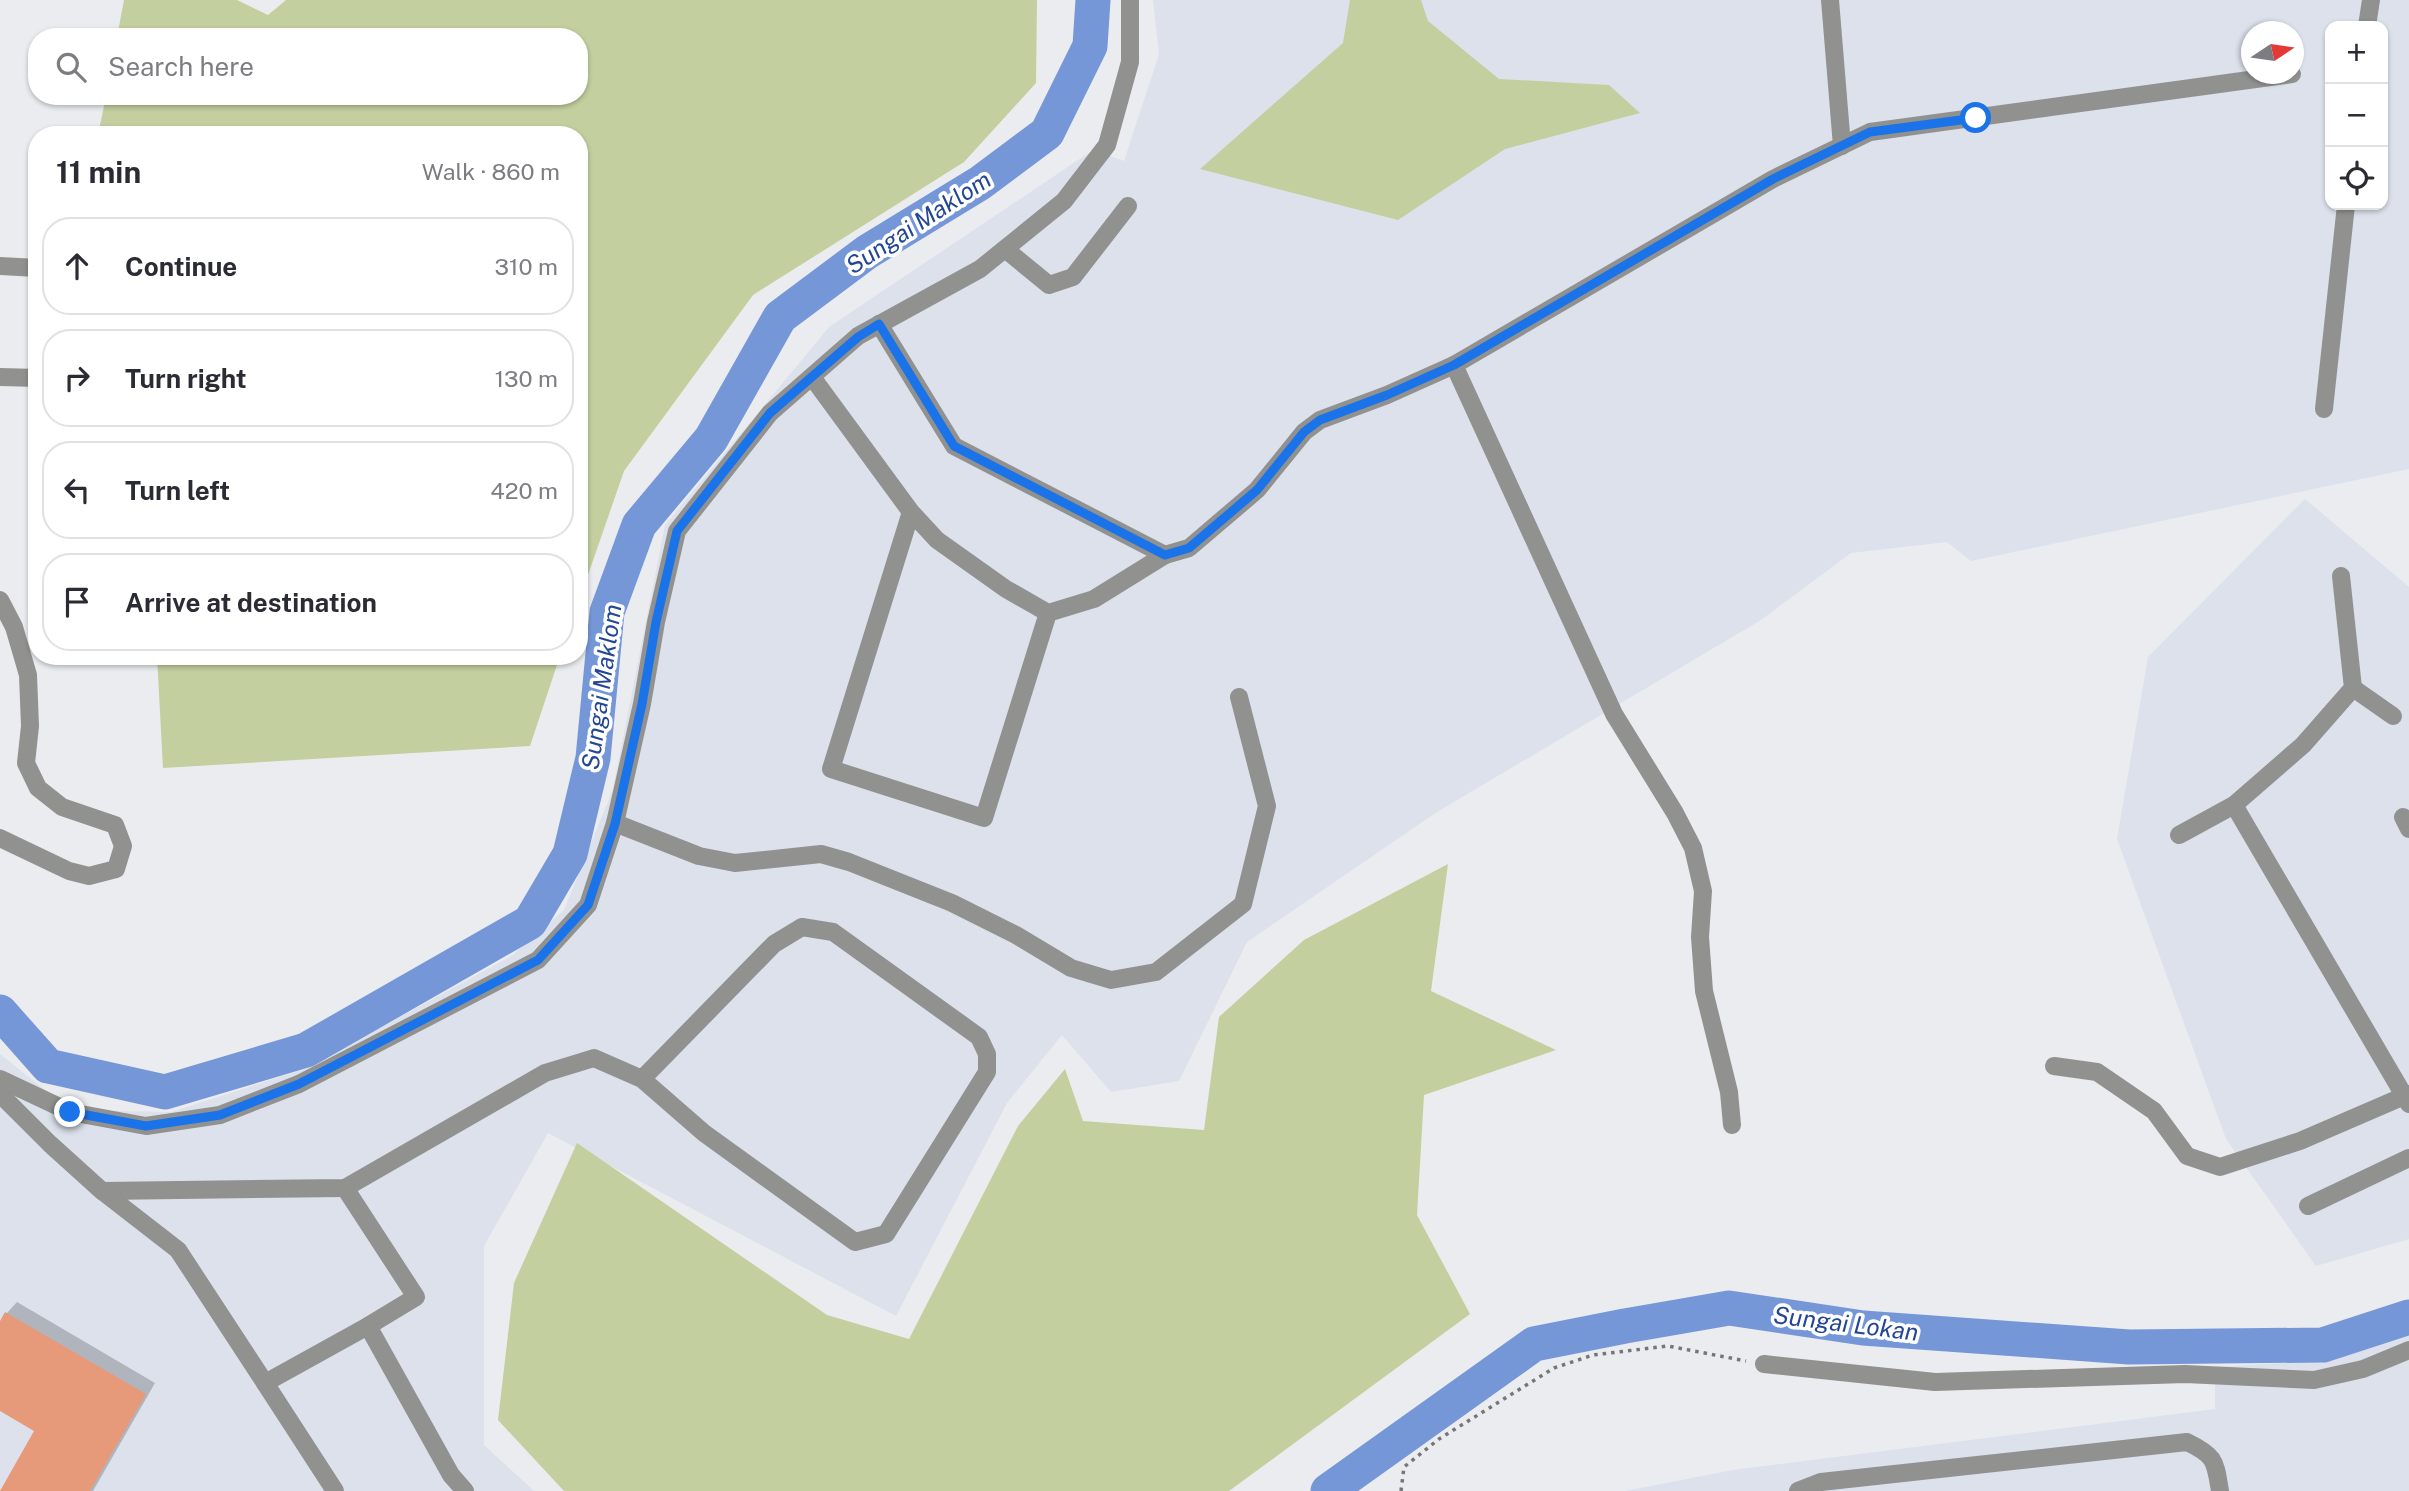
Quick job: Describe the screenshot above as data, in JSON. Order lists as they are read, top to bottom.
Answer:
{
  "water": ["Sungai Maklom", "Sungai Lokan"],
  "north": "right",
  "page": {
    "map_buttons": ["+", "−"],
    "search": "Search here",
    "heading": ["11 min", "Walk · 860 m"],
    "list": [
      ["Continue", "310 m"],
      ["Turn right", "130 m"],
      ["Turn left", "420 m"],
      "Arrive at destination"
    ]
  }
}
